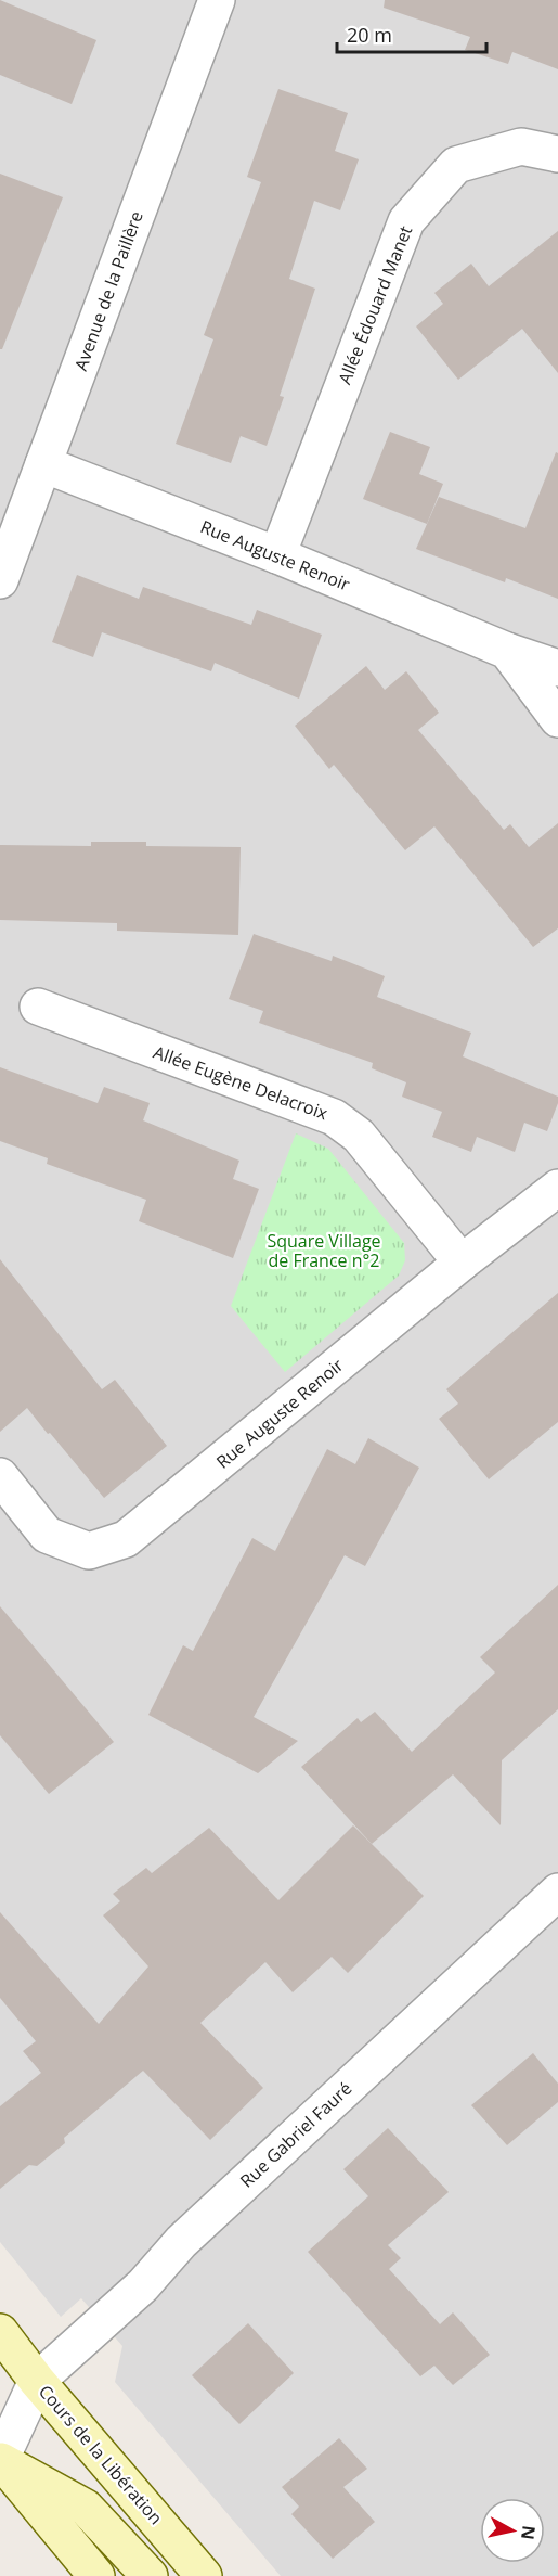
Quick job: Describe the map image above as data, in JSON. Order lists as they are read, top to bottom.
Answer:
{
  "streets": {
    "main road": ["Cours de la Libération"],
    "street": [
      "Avenue de la Paillère",
      "Allée Édouard Manet",
      "Rue Auguste Renoir",
      "Allée Eugène Delacroix",
      "Rue Gabriel Fauré"
    ]
  },
  "crossings": [
    ["Avenue de la Paillère", "Rue Auguste Renoir"],
    ["Allée Édouard Manet", "Rue Auguste Renoir"],
    ["Rue Auguste Renoir", "Allée Eugène Delacroix"],
    ["Rue Gabriel Fauré", "Cours de la Libération"]
  ],
  "parks": ["Square Village de France n°2"],
  "scale_bar": "20 m",
  "north": "right"
}
